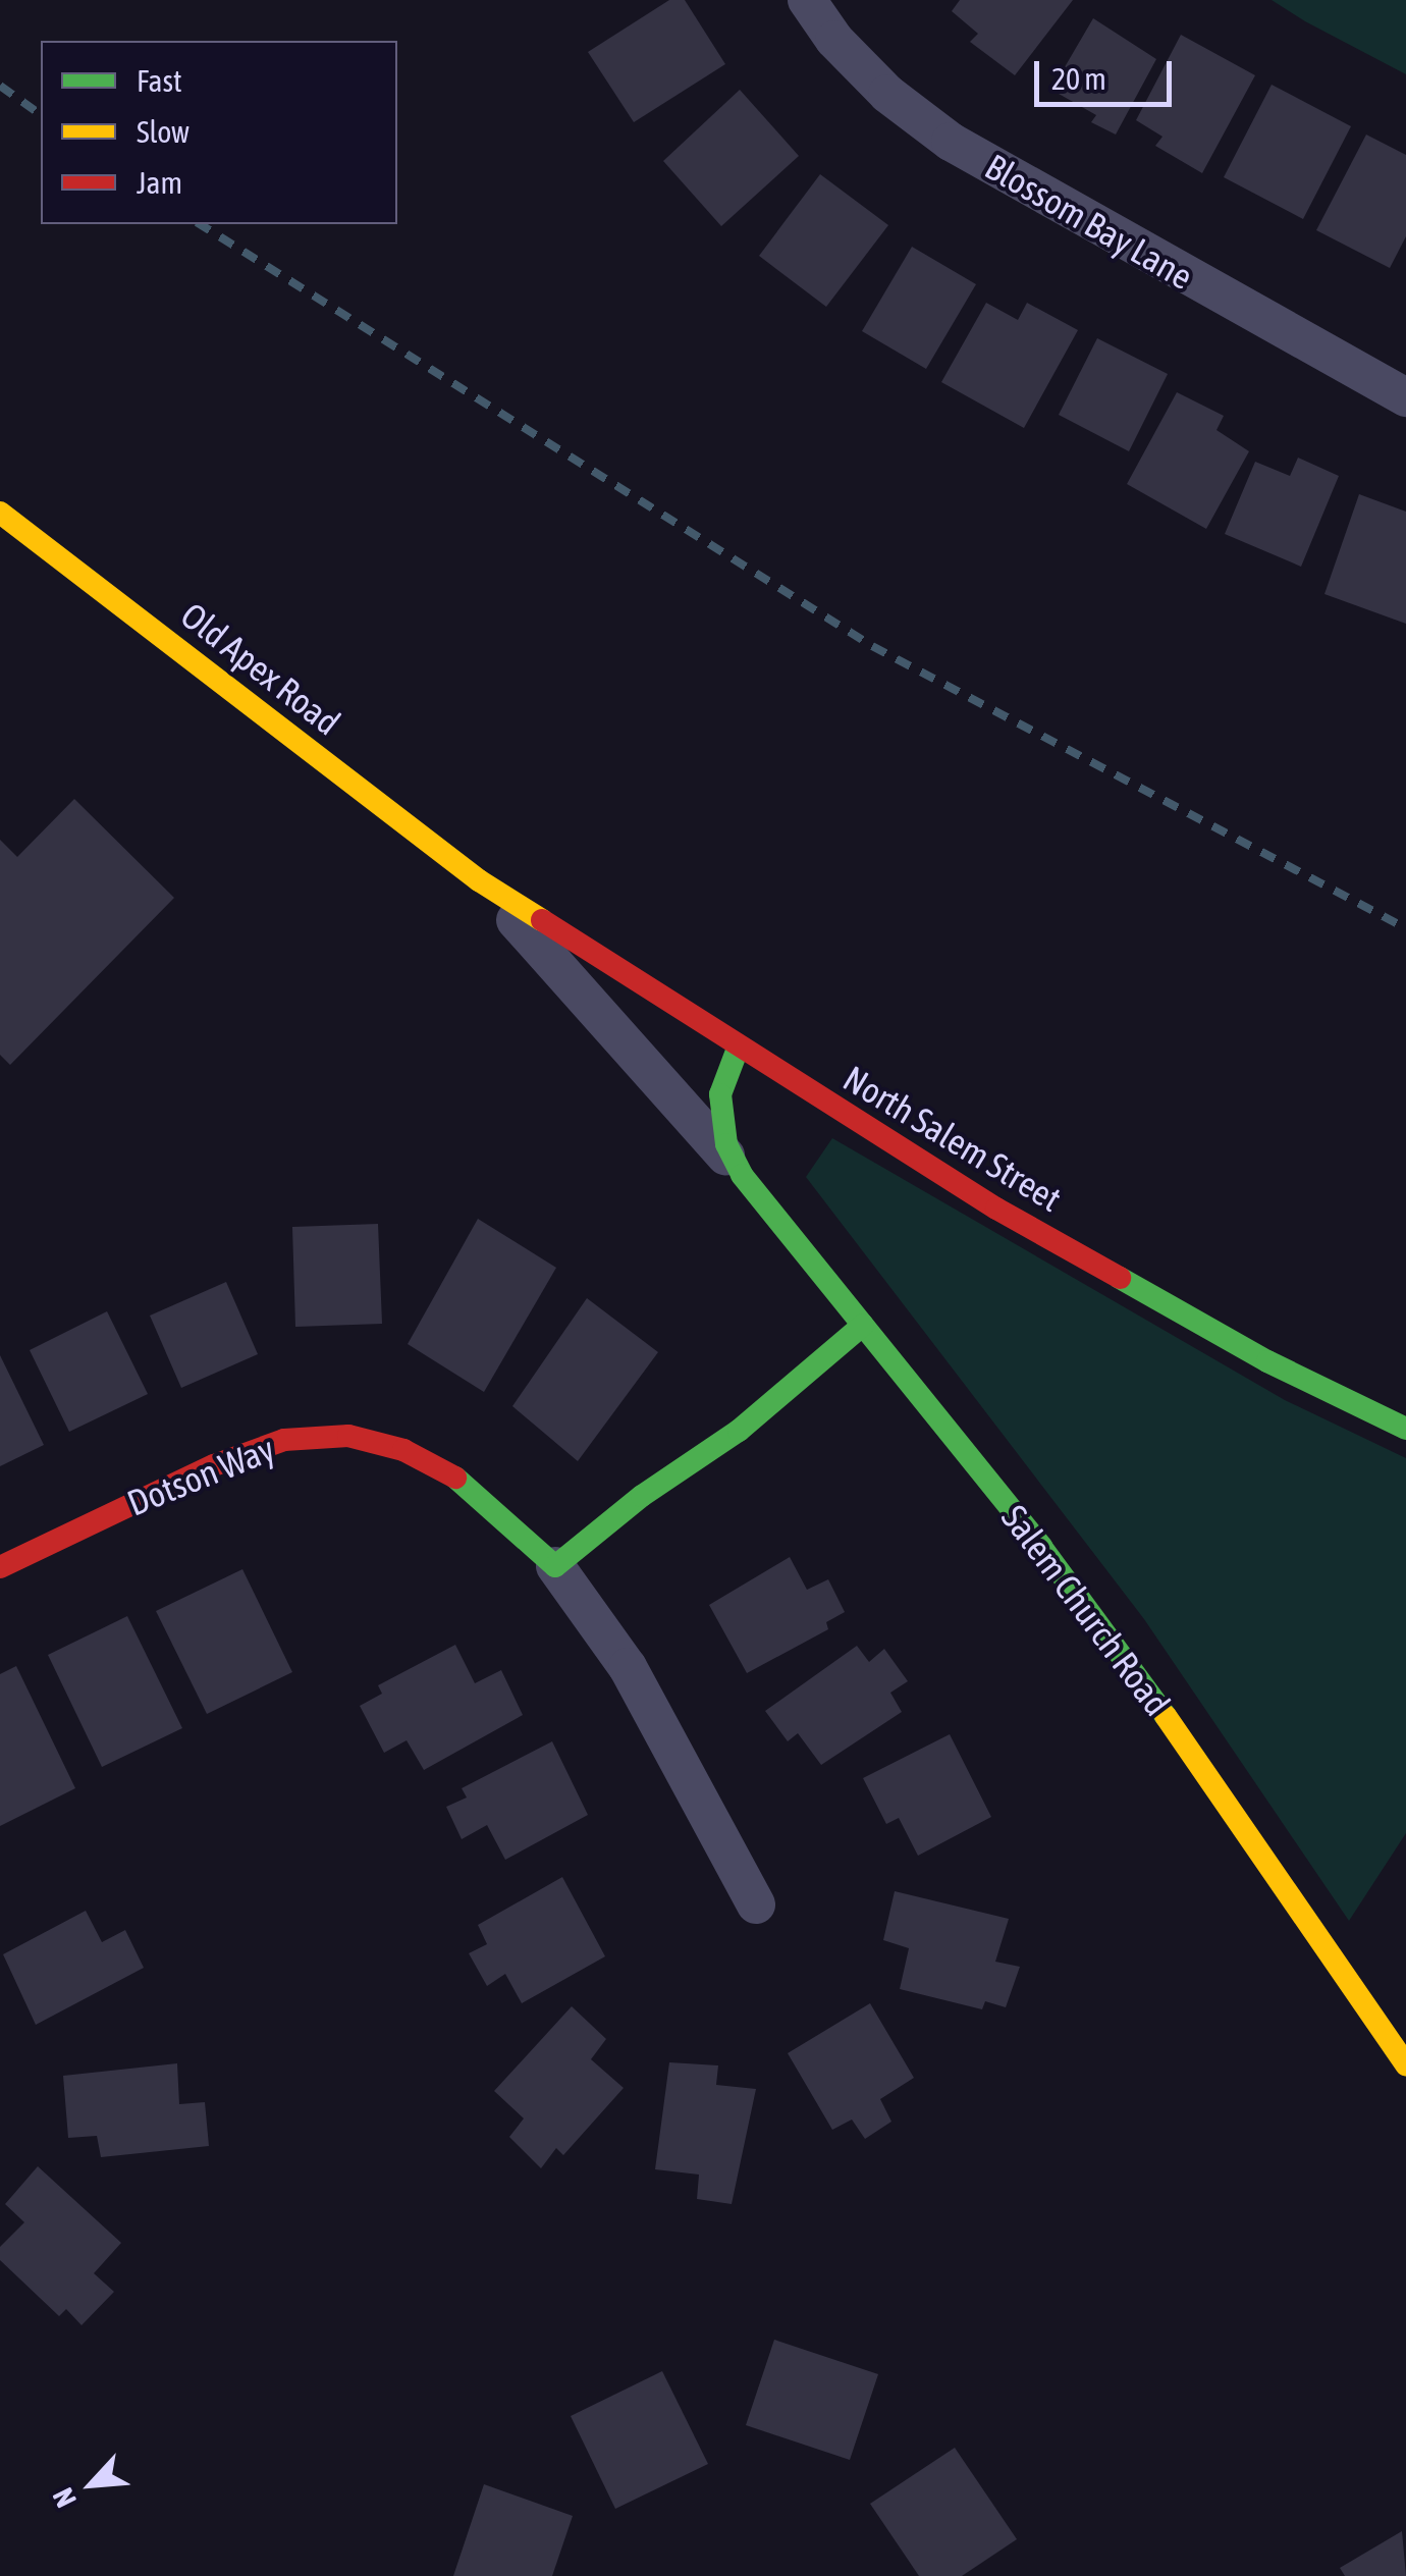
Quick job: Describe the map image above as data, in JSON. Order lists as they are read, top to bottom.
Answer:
{
  "streets": {
    "street": [
      "Blossom Bay Lane",
      "Old Apex Road",
      "North Salem Street",
      "Dotson Way",
      "Salem Church Road"
    ]
  },
  "crossings": [
    ["Old Apex Road", "North Salem Street"],
    ["Old Apex Road", "Salem Church Road"],
    ["North Salem Street", "Salem Church Road"]
  ],
  "legend": ["Fast", "Slow", "Jam"],
  "scale_bar": "20 m",
  "north": "bottom left"
}
